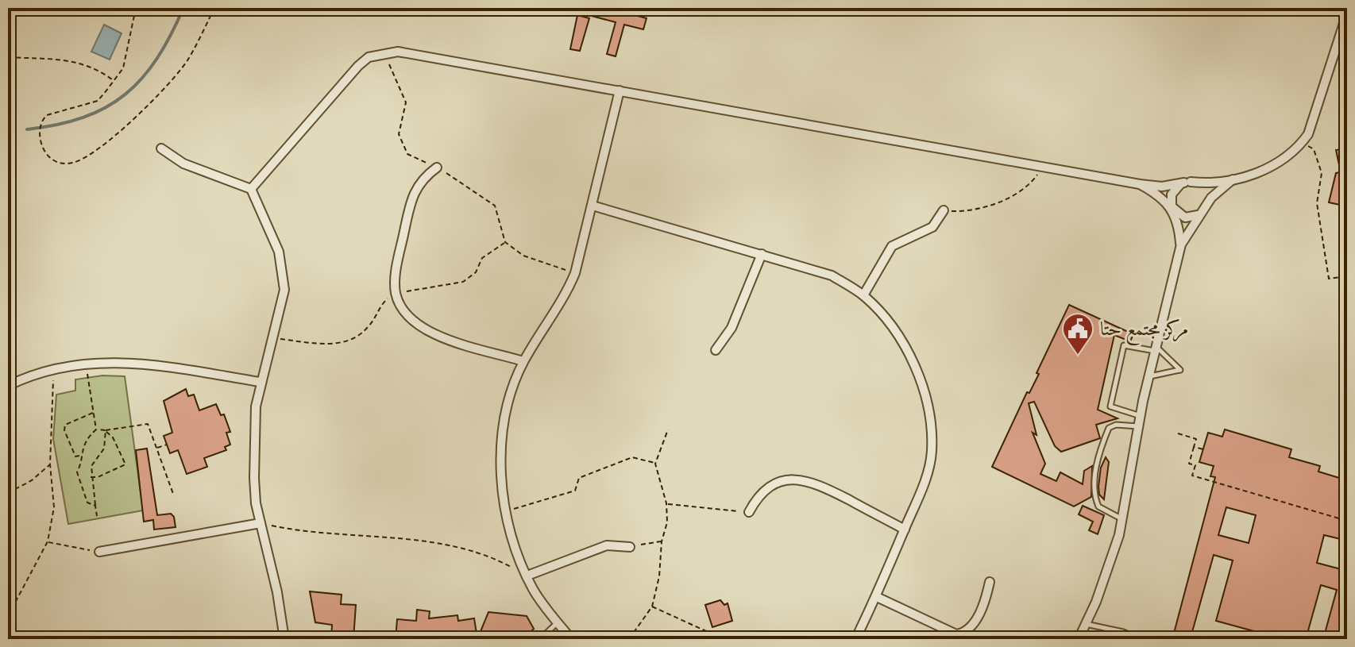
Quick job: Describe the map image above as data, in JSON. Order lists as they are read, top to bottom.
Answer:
{
  "places": {
    "public building": ["مركز مجتمع حتا"]
  }
}
